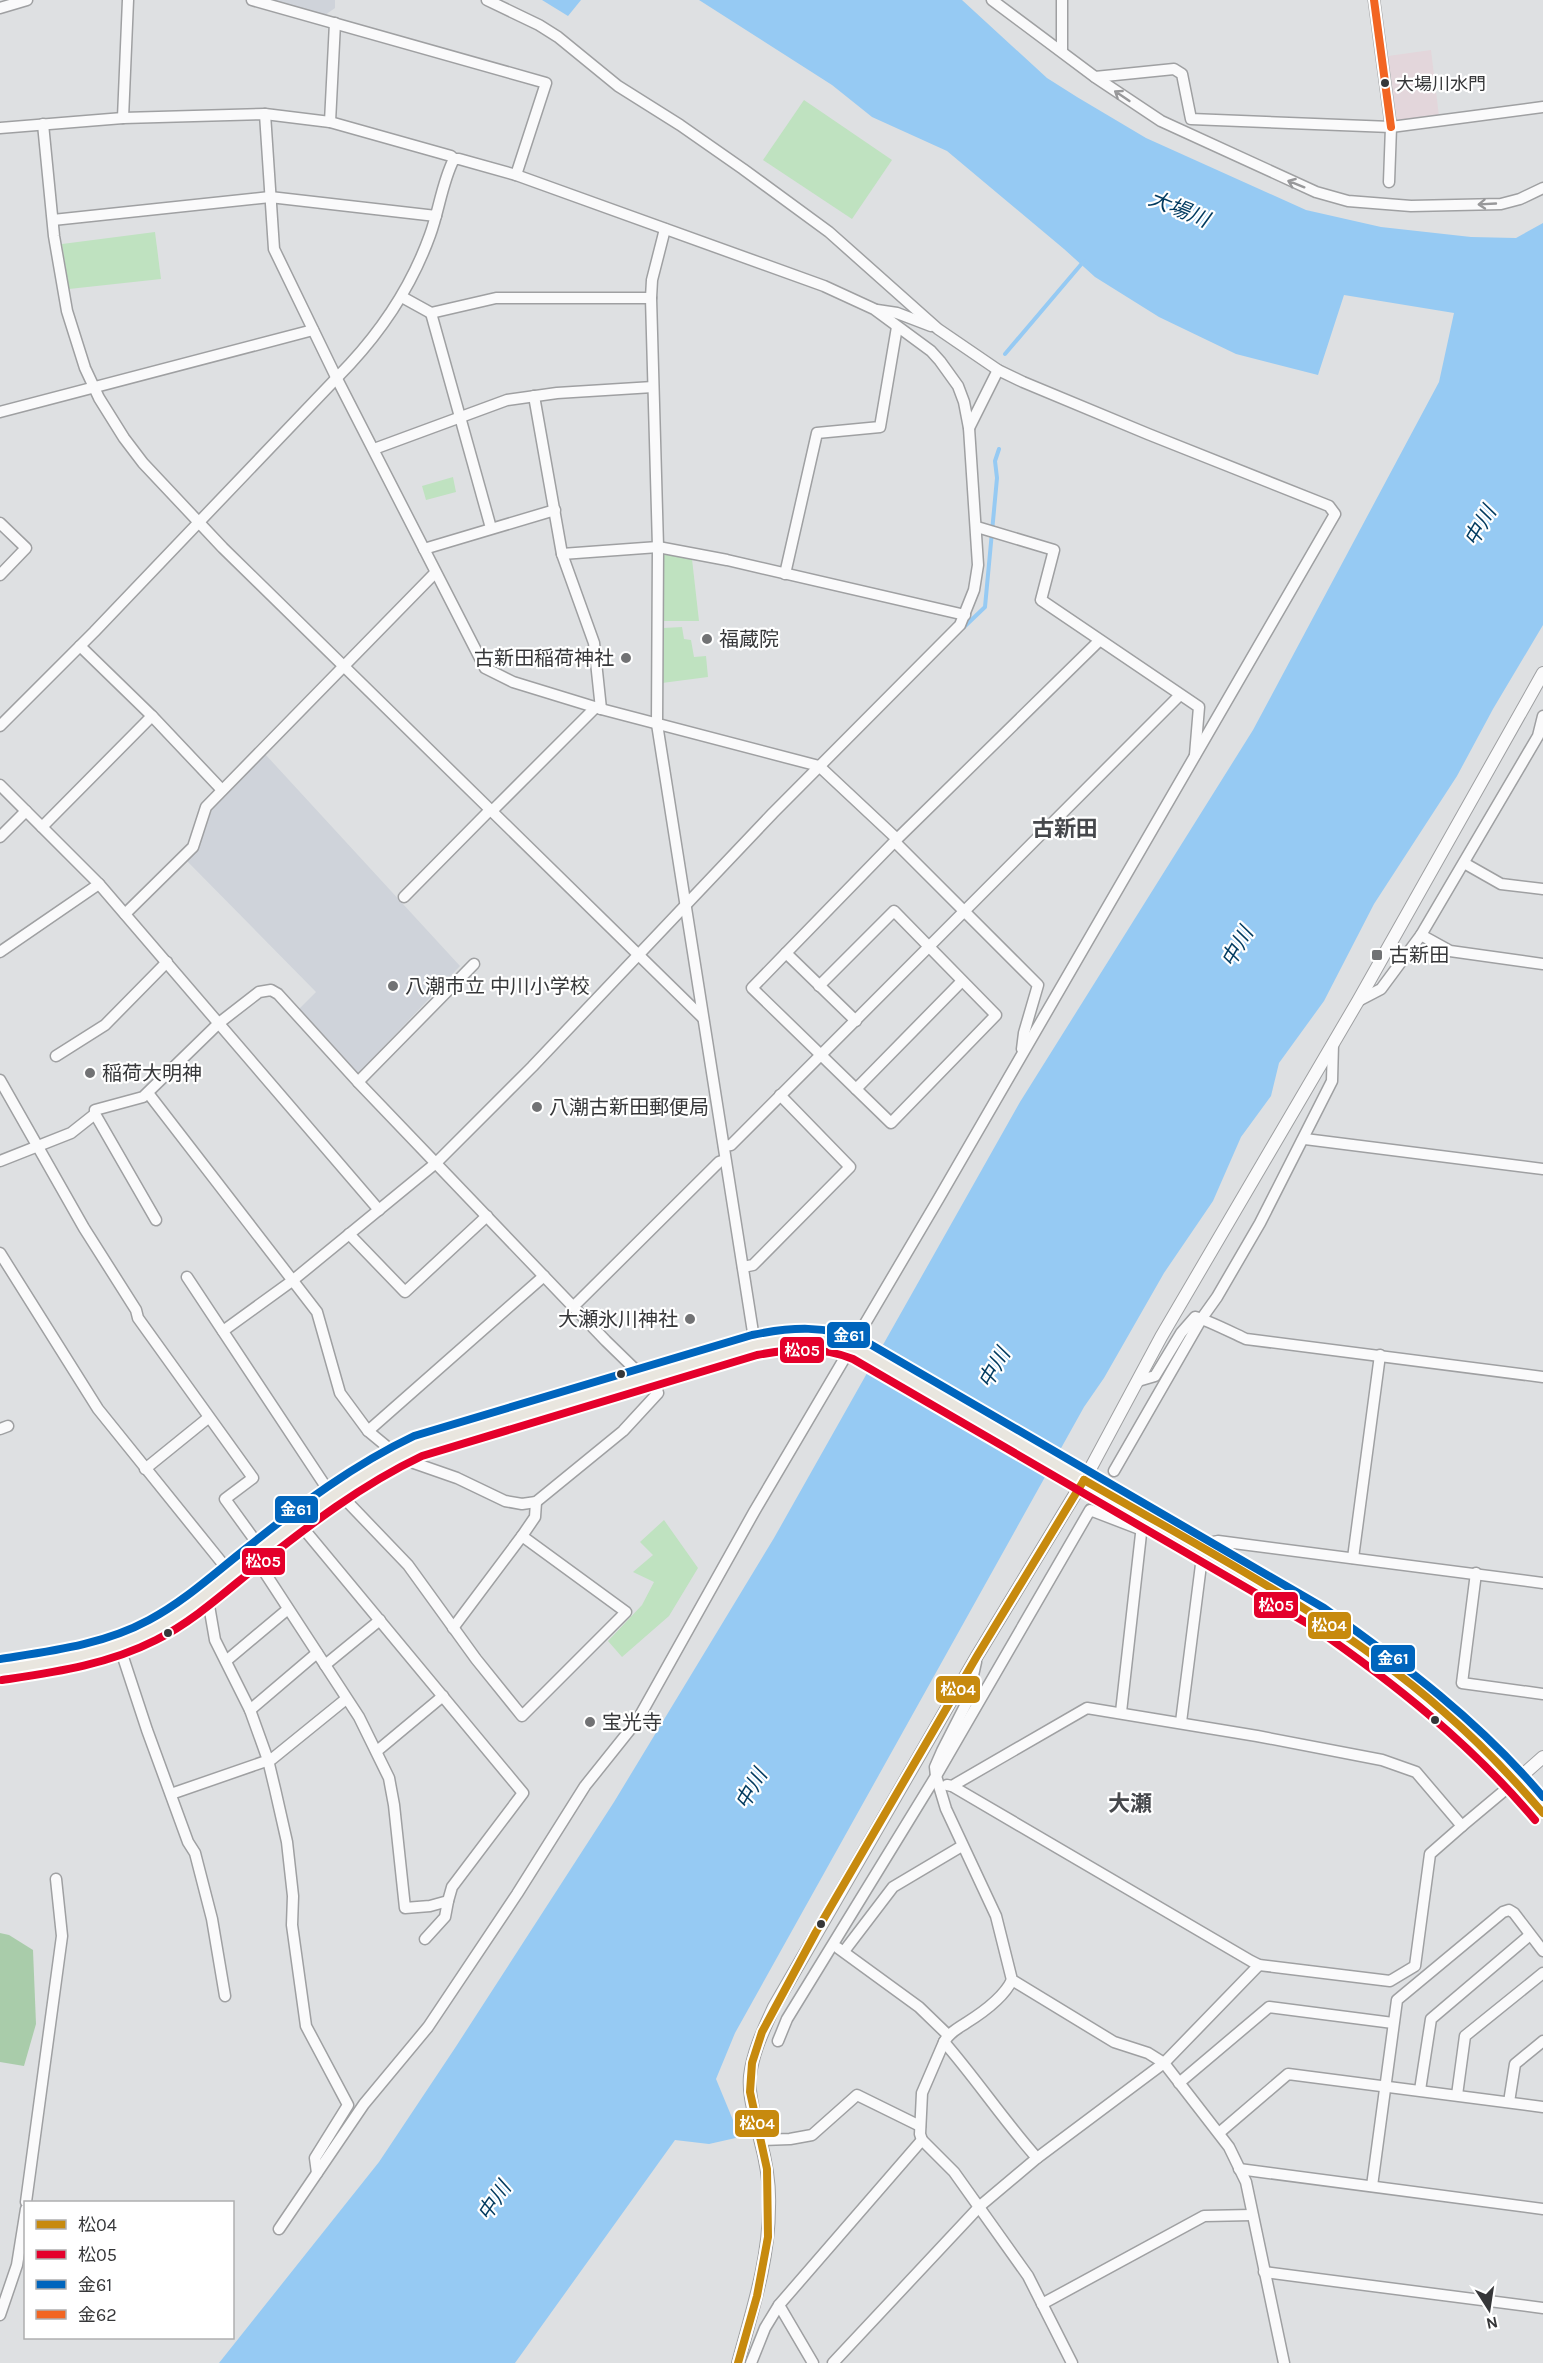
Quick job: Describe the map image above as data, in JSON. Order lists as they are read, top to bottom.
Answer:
{
  "districts": ["古新田", "大瀬"],
  "water": ["大場川", "中川"],
  "places": {
    "other": [
      "大場川水門",
      "福蔵院",
      "古新田稲荷神社",
      "八潮市立 中川小学校",
      "稲荷大明神",
      "八潮古新田郵便局",
      "大瀬氷川神社",
      "宝光寺"
    ],
    "transit": ["古新田"]
  },
  "lines": [
    "transit line 金62",
    "transit line 金61",
    "transit line 松05",
    "transit line 松04"
  ],
  "legend": [
    "松04",
    "松05",
    "金61",
    "金62"
  ],
  "north": "bottom"
}
